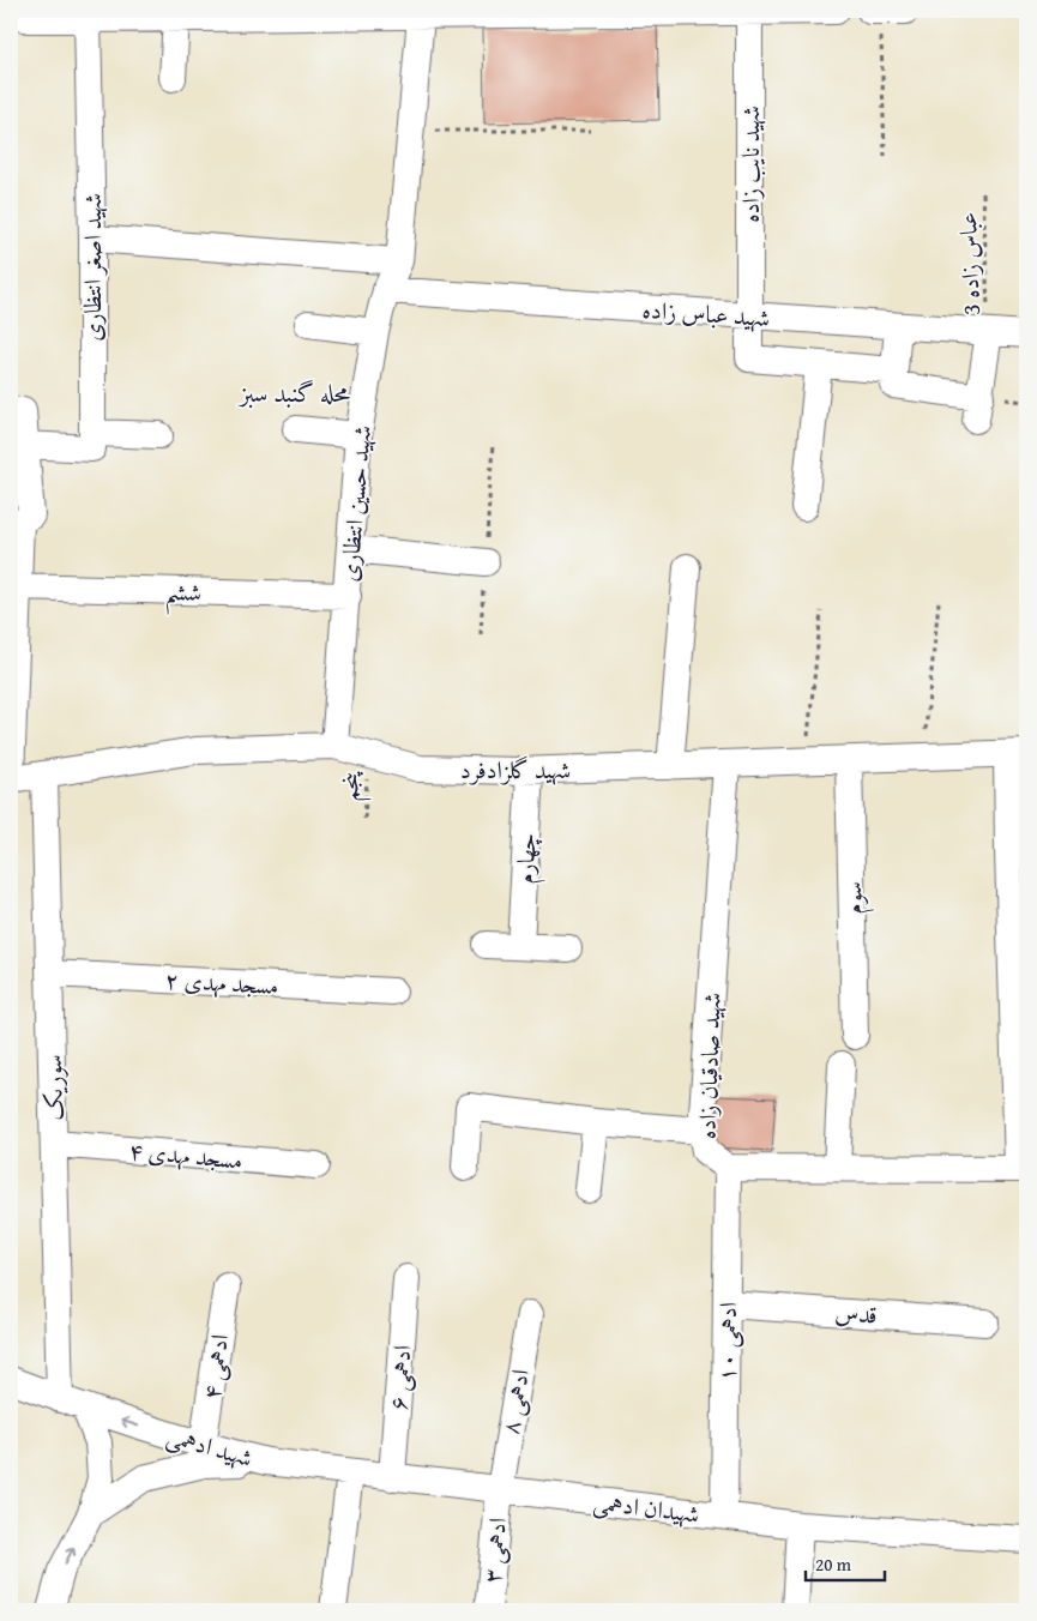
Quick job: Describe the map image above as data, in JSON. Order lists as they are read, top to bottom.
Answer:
{
  "streets": {
    "street": [
      "شهید نایب زاده",
      "شهید اصغر انتظاری",
      "شهید عباس زاده",
      "شهید حسین انتظاری",
      "ششم",
      "شهید گلزادفرد",
      "چهارم",
      "سوم",
      "مسجد مهدی ۲",
      "شهید صادقیان زاده",
      "سوریک",
      "مسجد مهدی ۴",
      "قدس",
      "ادهمی ۱۰",
      "ادهمی ۴",
      "ادهمی ۶",
      "ادهمی ۸",
      "شهید ادهمی",
      "شهیدان ادهمی",
      "ادهمی ۳"
    ],
    "path": ["عباس زاده 3", "پنجم"]
  },
  "crossings": [
    ["شهید نایب زاده", "شهید عباس زاده"],
    ["عباس زاده 3", "شهید عباس زاده"],
    ["شهید عباس زاده", "شهید حسین انتظاری"],
    ["شهید حسین انتظاری", "ششم"],
    ["شهید حسین انتظاری", "شهید گلزادفرد"],
    ["شهید گلزادفرد", "پنجم"],
    ["شهید گلزادفرد", "چهارم"],
    ["شهید گلزادفرد", "سوم"],
    ["شهید گلزادفرد", "شهید صادقیان زاده"],
    ["شهید گلزادفرد", "سوریک"],
    ["مسجد مهدی ۲", "سوریک"],
    ["شهید صادقیان زاده", "ادهمی ۱۰"],
    ["سوریک", "مسجد مهدی ۴"],
    ["سوریک", "شهید ادهمی"],
    ["قدس", "ادهمی ۱۰"],
    ["ادهمی ۱۰", "شهیدان ادهمی"],
    ["ادهمی ۴", "شهید ادهمی"],
    ["ادهمی ۶", "شهیدان ادهمی"],
    ["ادهمی ۸", "شهیدان ادهمی"],
    ["ادهمی ۸", "ادهمی ۳"],
    ["شهید ادهمی", "شهیدان ادهمی"],
    ["شهیدان ادهمی", "ادهمی ۳"]
  ],
  "districts": ["محله گنبد سبز"],
  "scale_bar": "20 m"
}
